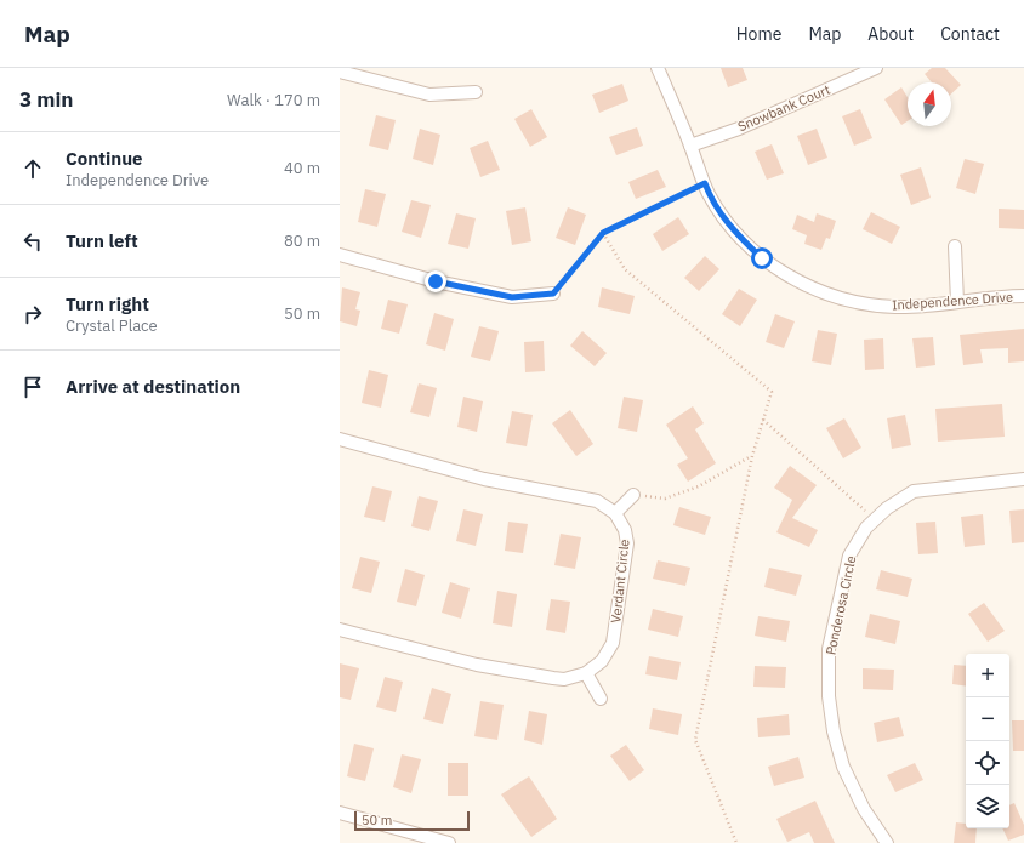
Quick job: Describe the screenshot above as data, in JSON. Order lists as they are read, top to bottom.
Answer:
{
  "streets": {
    "street": [
      "Snowbank Court",
      "Independence Drive",
      "Verdant Circle",
      "Ponderosa Circle"
    ]
  },
  "crossings": [
    ["Snowbank Court", "Independence Drive"]
  ],
  "scale_bar": "50 m",
  "north": "top",
  "page": {
    "header": "Map",
    "nav": [
      "Home",
      "Map",
      "About",
      "Contact"
    ],
    "heading": ["3 min", "Walk · 170 m"],
    "list": [
      ["Continue", "Independence Drive", "40 m"],
      ["Turn left", "80 m"],
      ["Turn right", "Crystal Place", "50 m"],
      "Arrive at destination"
    ],
    "map_buttons": ["+", "−"],
    "scale": "50 m"
  }
}
